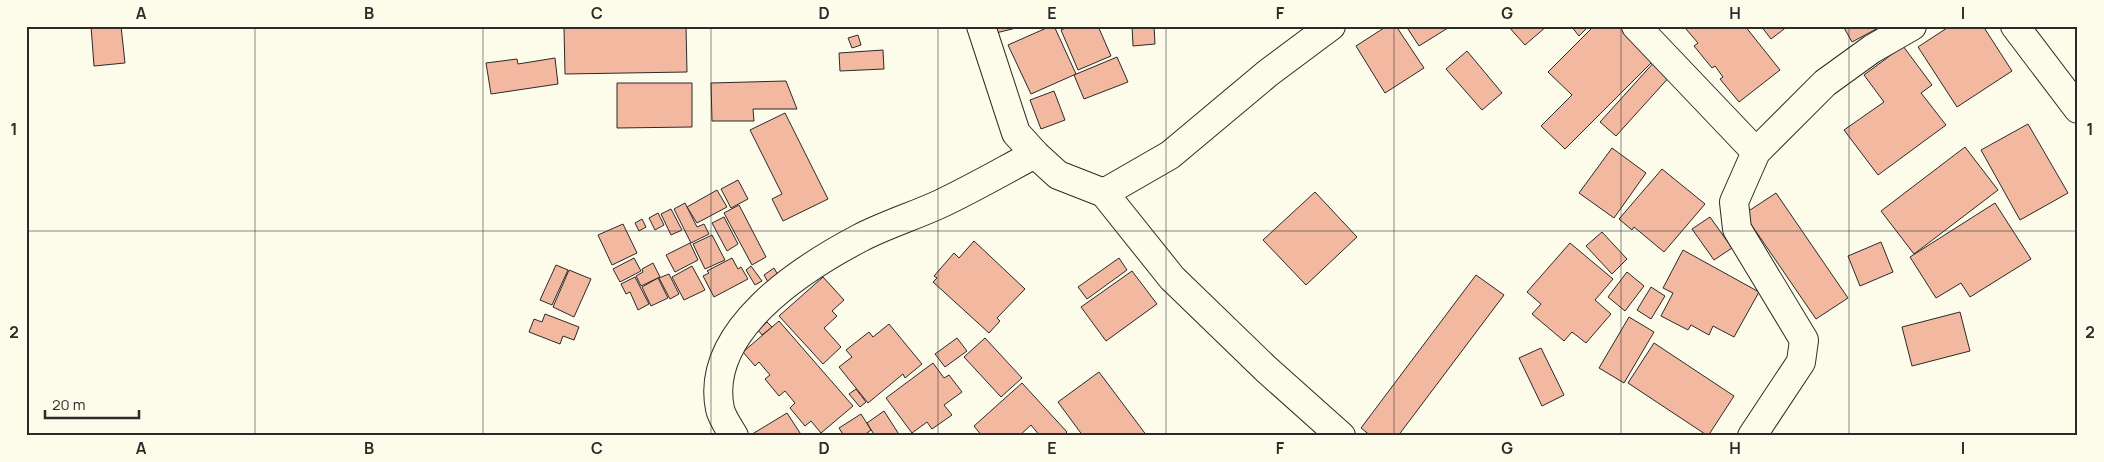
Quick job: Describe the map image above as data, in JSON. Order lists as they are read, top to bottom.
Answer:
{
  "scale_bar": "20 m",
  "grid": {
    "columns": [
      "A",
      "B",
      "C",
      "D",
      "E",
      "F",
      "G",
      "H",
      "I"
    ],
    "rows": ["1", "2"]
  }
}
